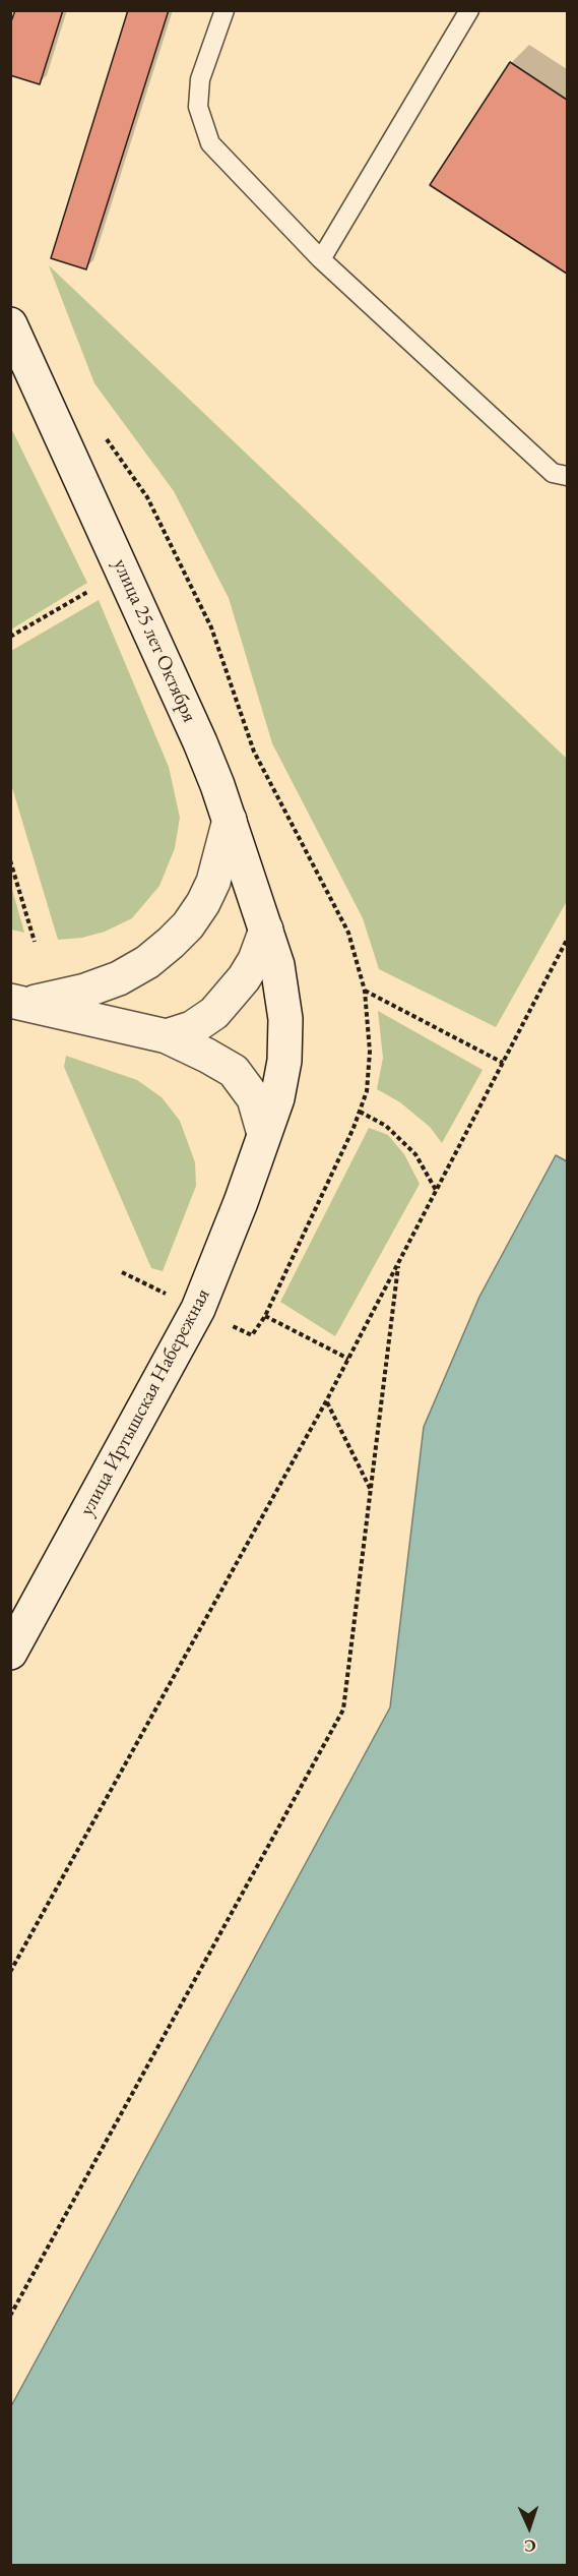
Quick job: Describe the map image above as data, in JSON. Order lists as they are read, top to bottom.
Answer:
{
  "streets": {
    "main road": ["улица 25 лет Октября", "улица Иртышская Набережная"]
  },
  "crossings": [
    ["улица 25 лет Октября", "улица Иртышская Набережная"]
  ],
  "north": "bottom"
}
